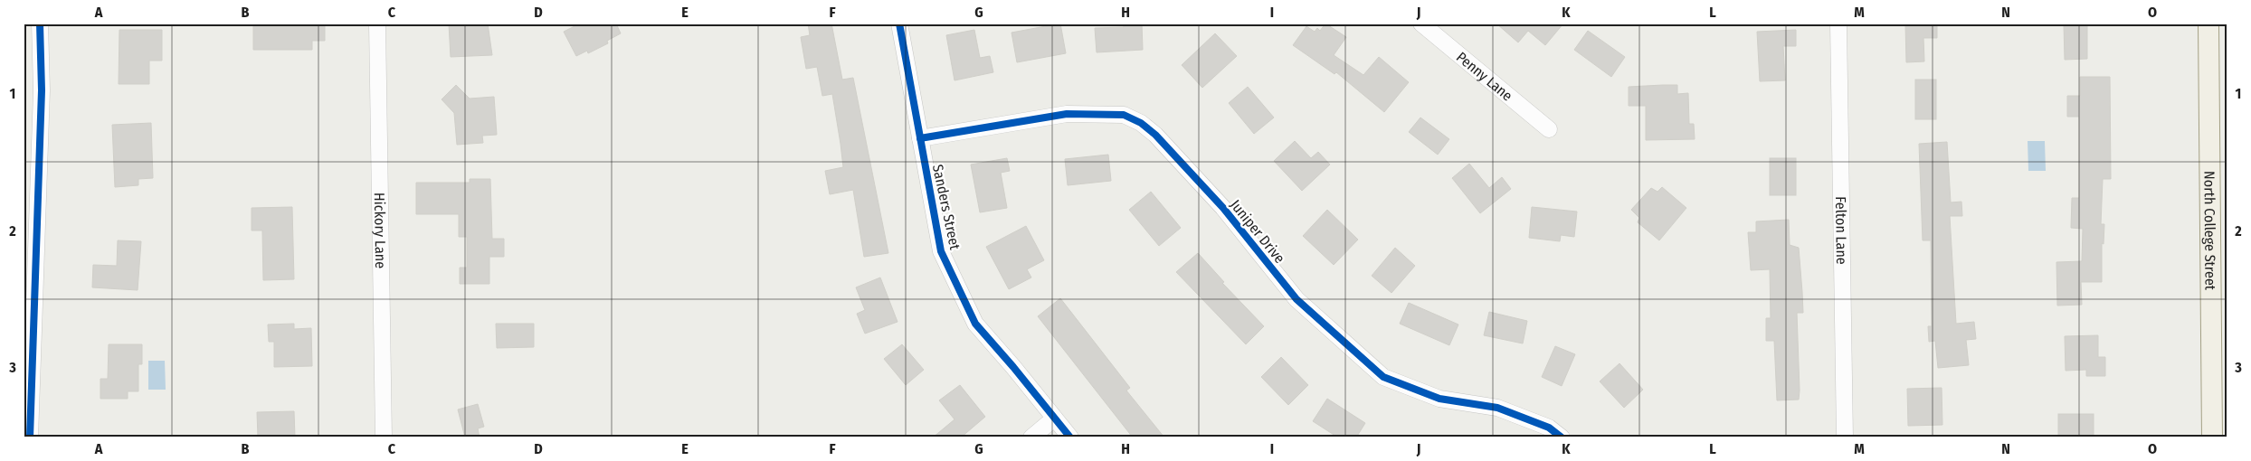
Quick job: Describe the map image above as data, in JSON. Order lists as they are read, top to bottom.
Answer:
{
  "streets": {
    "main road": ["North College Street"],
    "street": [
      "Penny Lane",
      "Sanders Street",
      "Hickory Lane",
      "Felton Lane",
      "Juniper Drive"
    ]
  },
  "crossings": [
    ["Sanders Street", "Juniper Drive"]
  ],
  "grid": {
    "columns": [
      "A",
      "B",
      "C",
      "D",
      "E",
      "F",
      "G",
      "H",
      "I",
      "J",
      "K",
      "L",
      "M",
      "N",
      "O"
    ],
    "rows": ["1", "2", "3"]
  }
}
